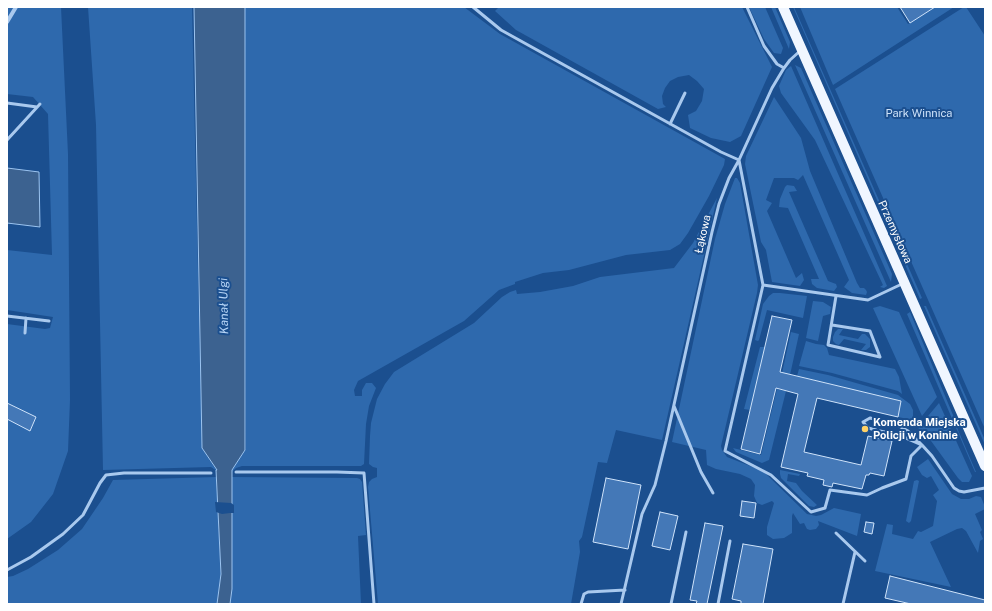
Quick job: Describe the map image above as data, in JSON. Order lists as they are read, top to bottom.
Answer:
{
  "streets": {
    "main road": ["Przemysłowa"],
    "lane": ["Łąkowa"]
  },
  "crossings": [
    ["Przemysłowa", "Łąkowa"]
  ],
  "water": ["Kanał Ulgi"],
  "parks": ["Park Winnica"],
  "places": ["Komenda Miejska Policji w Koninie"]
}
